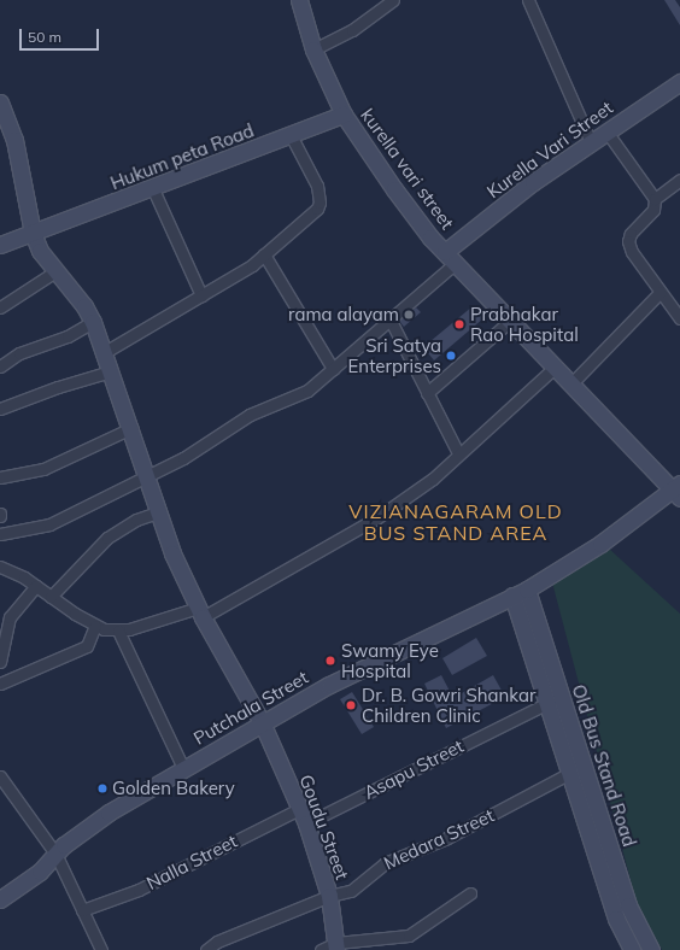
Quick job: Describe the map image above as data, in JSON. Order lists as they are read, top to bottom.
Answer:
{
  "streets": {
    "main road": [
      "Kurella Vari Street",
      "Hukum peta Road",
      "kurella vari street",
      "Putchala Street",
      "Old Bus Stand Road",
      "Goudu Street"
    ],
    "street": ["Asapu Street", "Medara Street", "Nalla Street"]
  },
  "crossings": [
    ["Kurella Vari Street", "kurella vari street"],
    ["Hukum peta Road", "kurella vari street"],
    ["Hukum peta Road", "Goudu Street"],
    ["kurella vari street", "Putchala Street"],
    ["Putchala Street", "Old Bus Stand Road"],
    ["Putchala Street", "Goudu Street"],
    ["Old Bus Stand Road", "Asapu Street"],
    ["Old Bus Stand Road", "Medara Street"],
    ["Asapu Street", "Goudu Street"],
    ["Goudu Street", "Medara Street"],
    ["Goudu Street", "Nalla Street"]
  ],
  "districts": ["VIZIANAGARAM OLD BUS STAND AREA"],
  "places": [
    "rama alayam",
    "Prabhakar Rao Hospital",
    "Sri Satya Enterprises",
    "Swamy Eye Hospital",
    "Dr. B. Gowri Shankar Children Clinic",
    "Golden Bakery"
  ],
  "scale_bar": "50 m"
}
